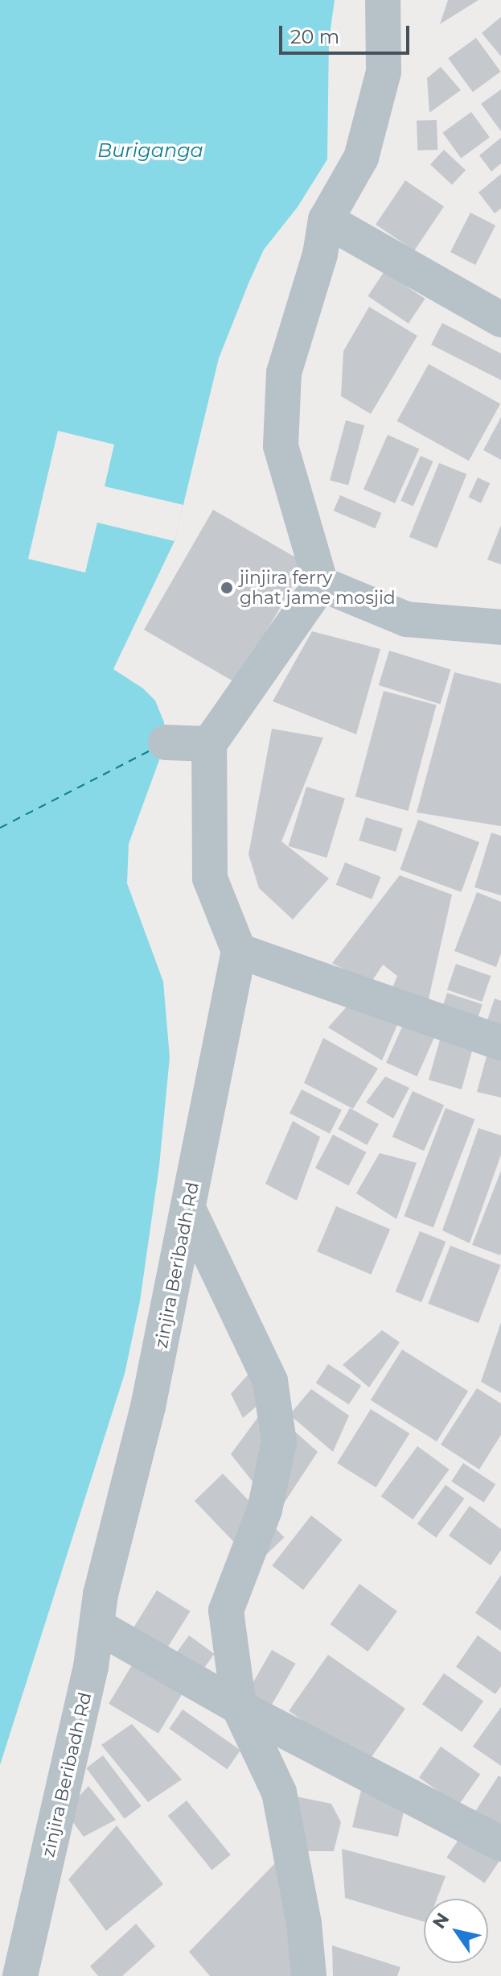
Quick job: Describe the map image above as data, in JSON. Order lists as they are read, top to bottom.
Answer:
{
  "streets": {
    "street": ["zinjira Beribadh Rd"]
  },
  "water": ["Buriganga"],
  "places": ["jinjira ferry ghat jame mosjid"],
  "scale_bar": "20 m",
  "north": "top left"
}
